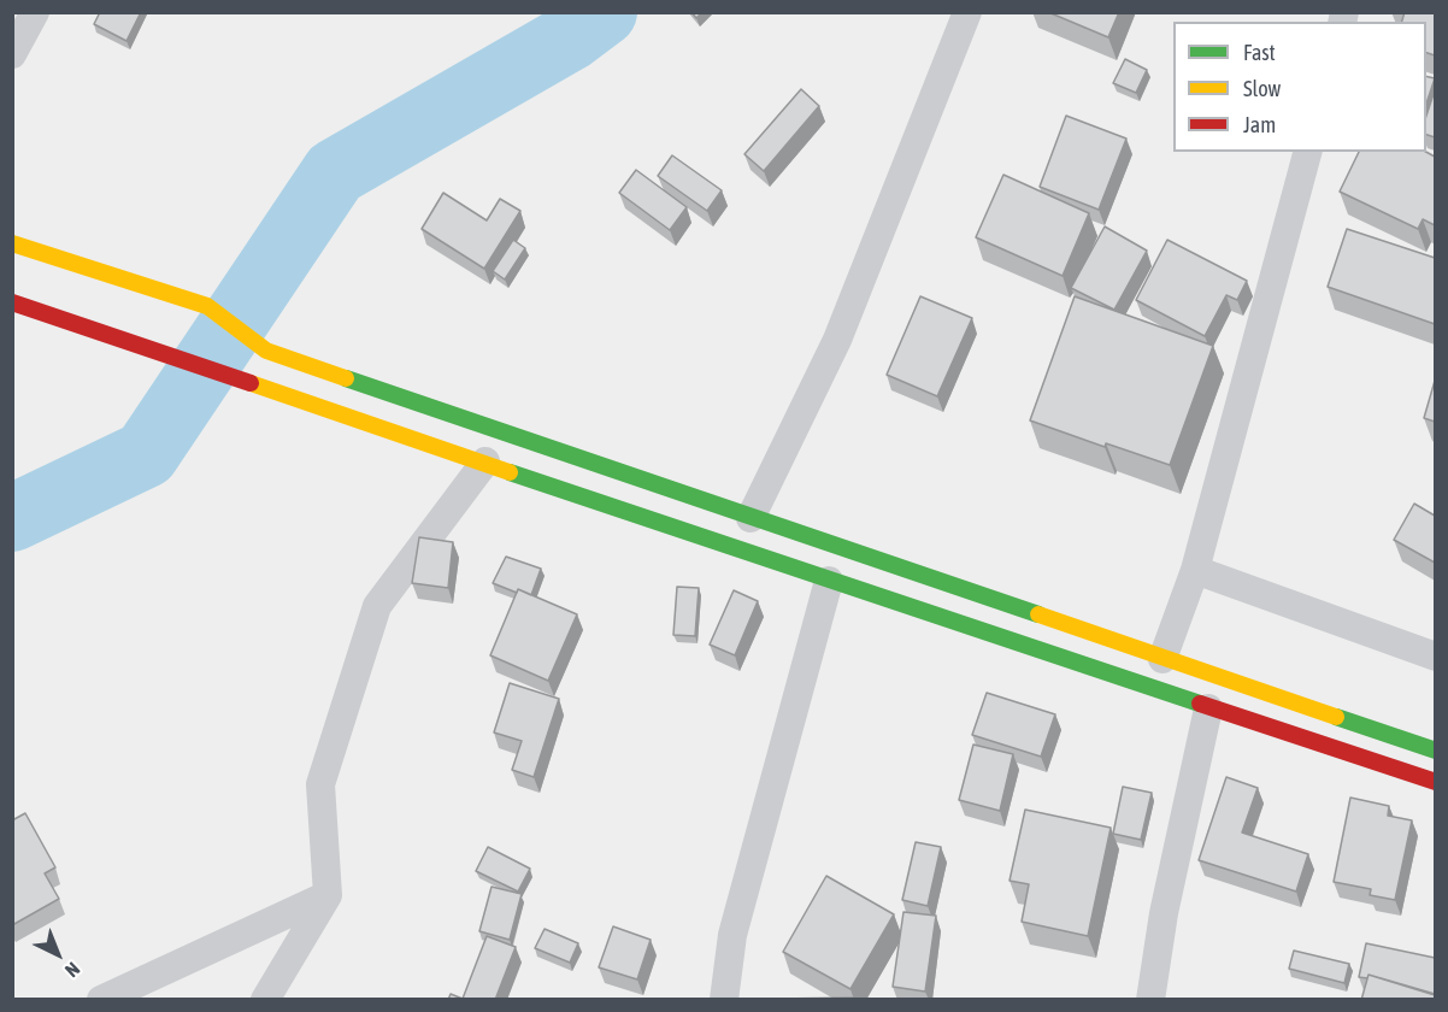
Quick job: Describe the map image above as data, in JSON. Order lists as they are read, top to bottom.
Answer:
{
  "legend": ["Fast", "Slow", "Jam"],
  "north": "bottom right"
}
